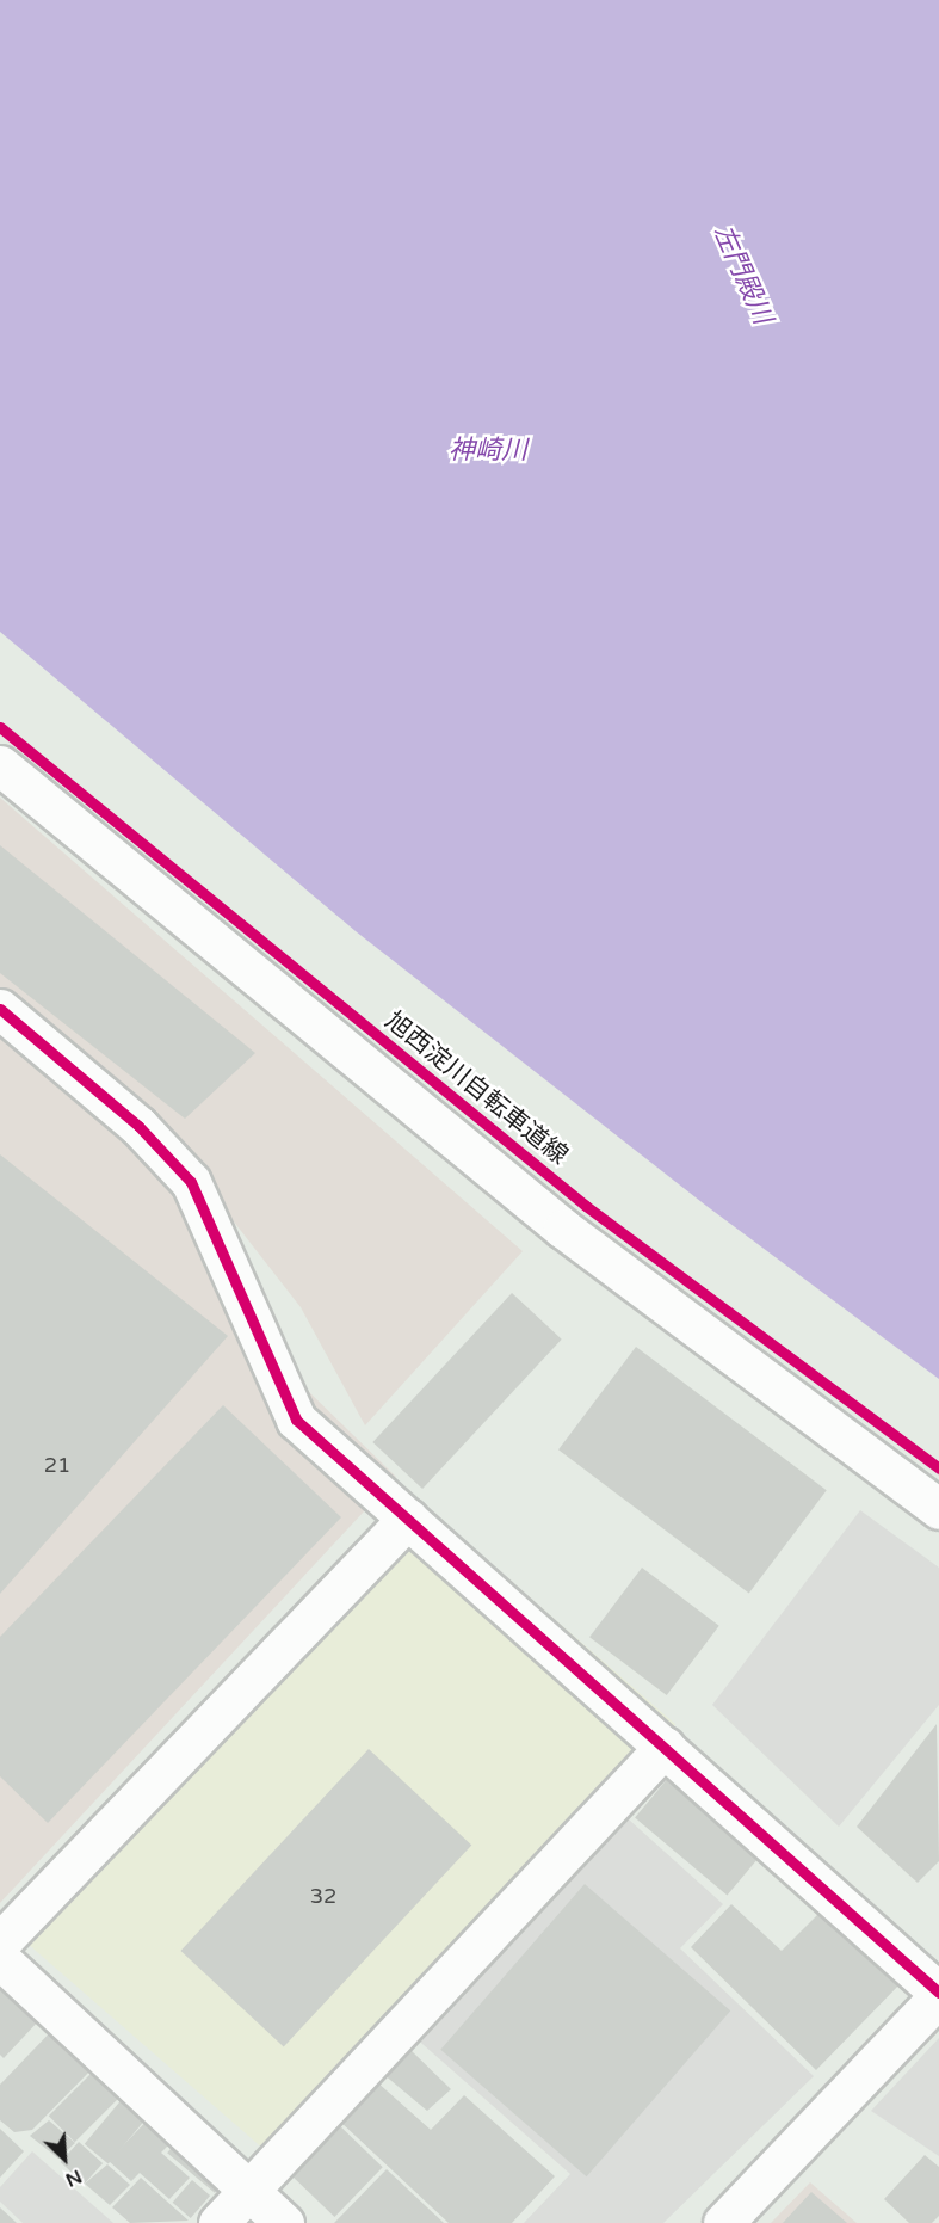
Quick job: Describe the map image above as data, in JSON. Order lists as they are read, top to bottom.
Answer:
{
  "streets": {
    "cycle path": ["旭西淀川自転車道線"]
  },
  "water": ["左門殿川", "神崎川"],
  "house_numbers": ["21", "32"],
  "north": "bottom right"
}
